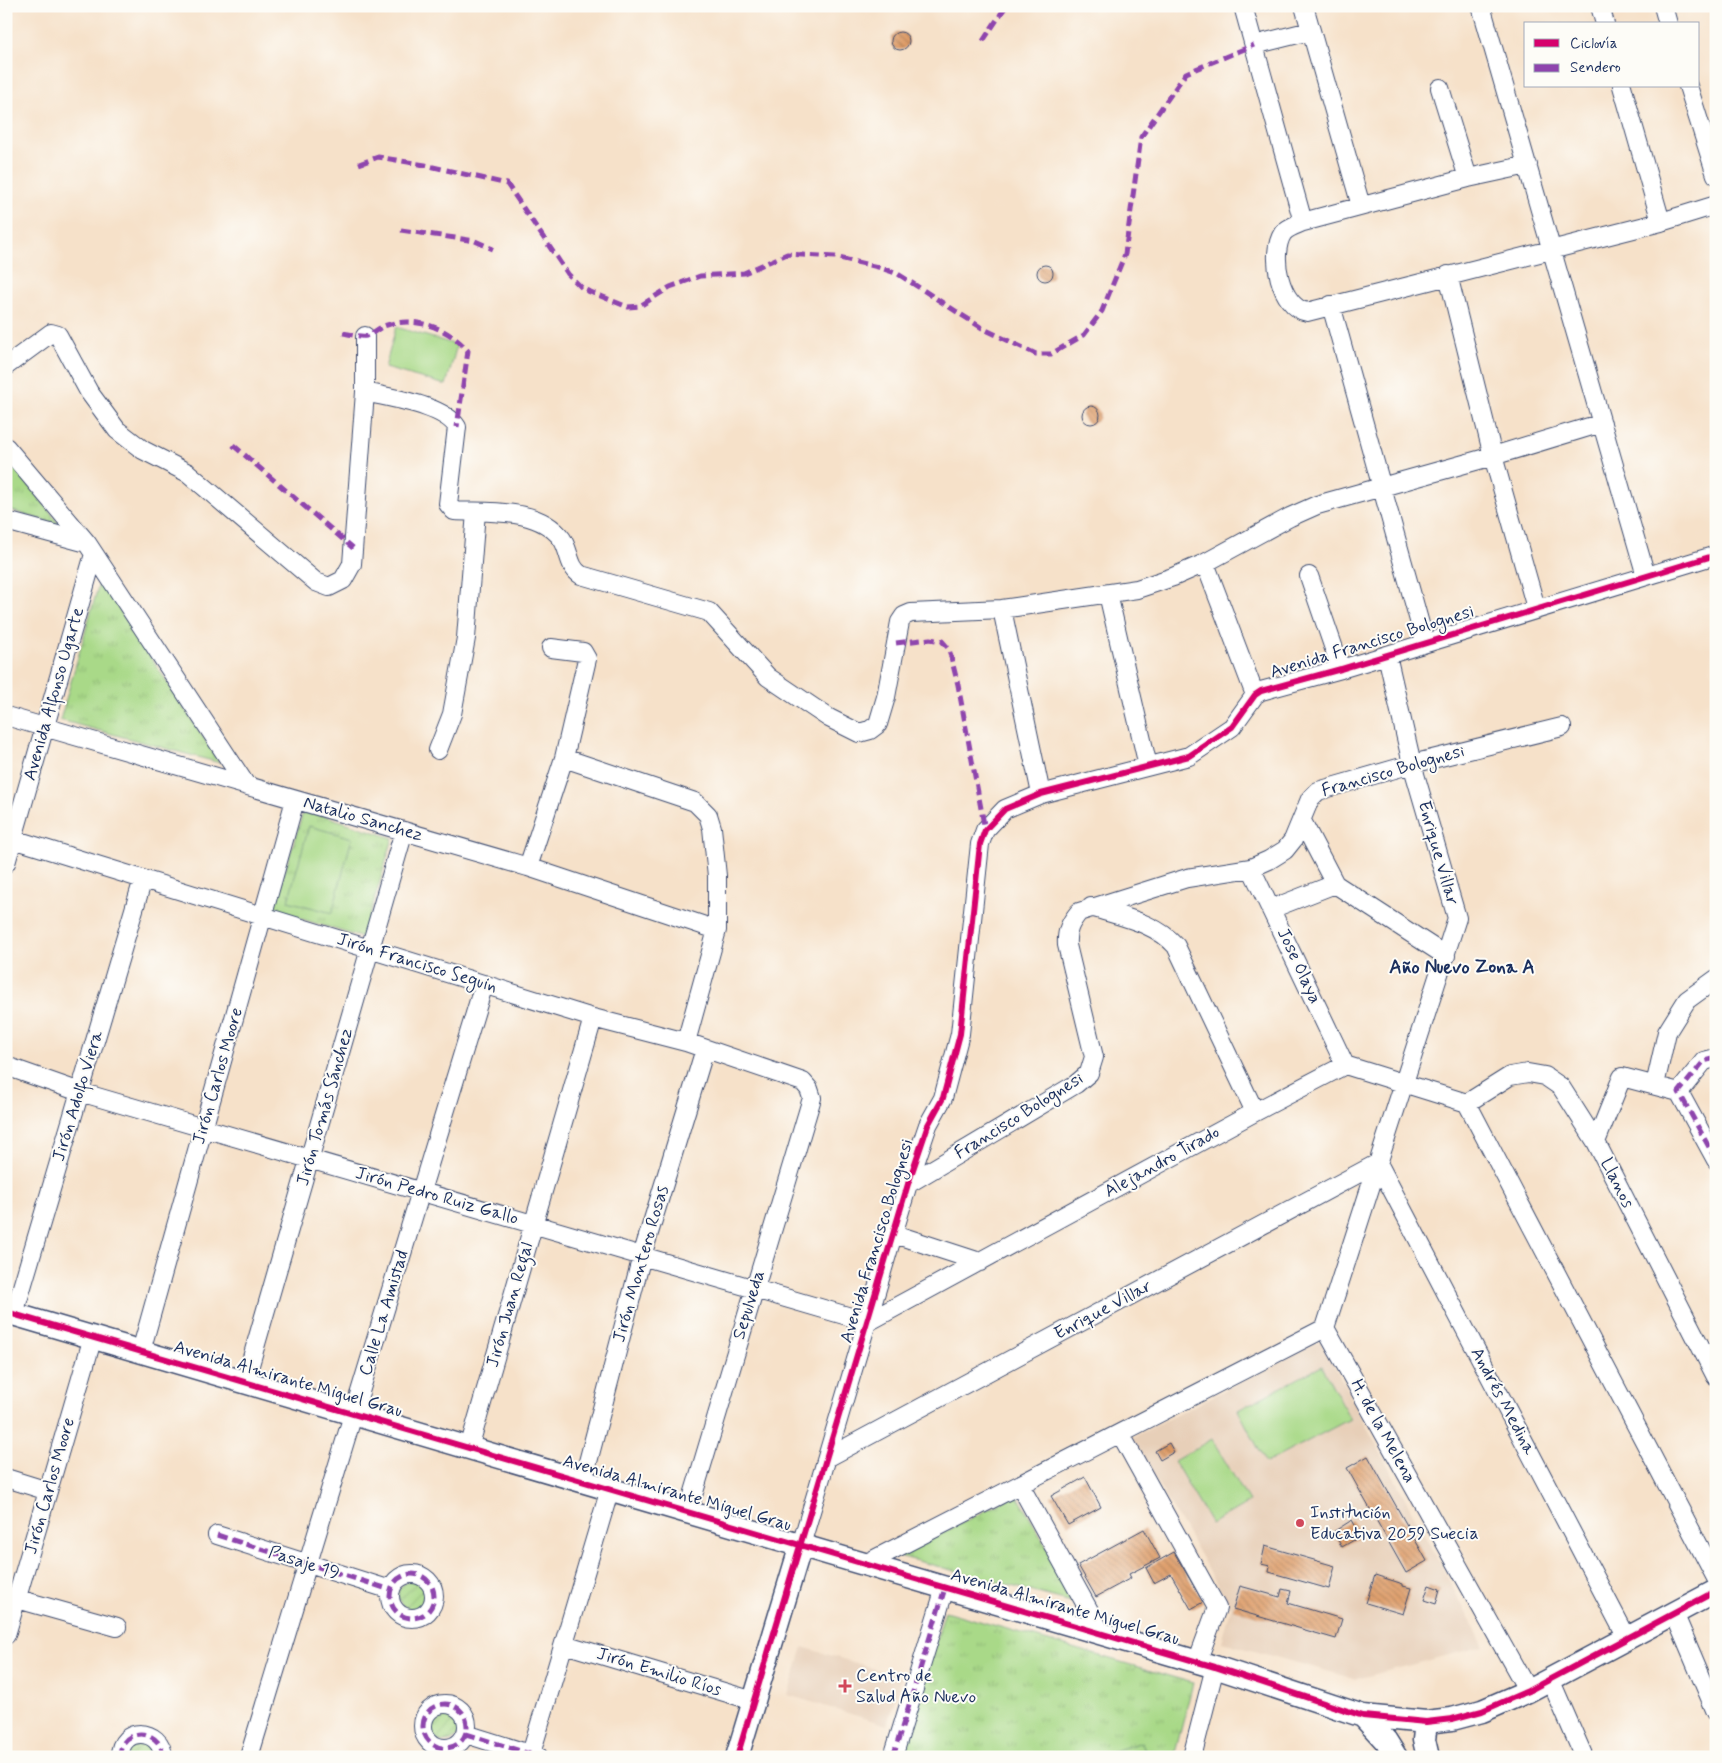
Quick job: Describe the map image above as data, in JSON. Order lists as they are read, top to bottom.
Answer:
{
  "streets": {
    "street": [
      "Avenida Francisco Bolognesi",
      "Avenida Alfonso Ugarte",
      "Francisco Bolognesi",
      "Natalio Sanchez",
      "Enrique Villar",
      "Jirón Francisco Seguin",
      "Jose Olaya",
      "Jirón Carlos Moore",
      "Jirón Adolfo Viera",
      "Jirón Tomás Sánchez",
      "Alejandro Tirado",
      "Llanos",
      "Jirón Pedro Ruiz Gallo",
      "Jirón Montero Rosas",
      "Jirón Juan Regal",
      "Sepulveda",
      "Calle La Amistad",
      "Avenida Almirante Miguel Grau",
      "Andrés Medina",
      "H. de la Melena",
      "Pasaje 19",
      "Jirón Emilio Ríos"
    ]
  },
  "crossings": [
    ["Avenida Francisco Bolognesi", "Francisco Bolognesi"],
    ["Avenida Francisco Bolognesi", "Enrique Villar"],
    ["Avenida Francisco Bolognesi", "Alejandro Tirado"],
    ["Avenida Francisco Bolognesi", "Jirón Pedro Ruiz Gallo"],
    ["Avenida Francisco Bolognesi", "Avenida Almirante Miguel Grau"],
    ["Avenida Francisco Bolognesi", "Jirón Emilio Ríos"],
    ["Avenida Alfonso Ugarte", "Natalio Sanchez"],
    ["Avenida Alfonso Ugarte", "Jirón Francisco Seguin"],
    ["Francisco Bolognesi", "Enrique Villar"],
    ["Francisco Bolognesi", "Jose Olaya"],
    ["Natalio Sanchez", "Jirón Carlos Moore"],
    ["Natalio Sanchez", "Jirón Tomás Sánchez"],
    ["Enrique Villar", "Andrés Medina"],
    ["Enrique Villar", "H. de la Melena"],
    ["Jirón Francisco Seguin", "Jirón Carlos Moore"],
    ["Jirón Francisco Seguin", "Jirón Adolfo Viera"],
    ["Jirón Francisco Seguin", "Jirón Tomás Sánchez"],
    ["Jirón Francisco Seguin", "Jirón Montero Rosas"],
    ["Jirón Francisco Seguin", "Jirón Juan Regal"],
    ["Jirón Francisco Seguin", "Sepulveda"],
    ["Jirón Francisco Seguin", "Calle La Amistad"],
    ["Jose Olaya", "Alejandro Tirado"],
    ["Jirón Carlos Moore", "Jirón Pedro Ruiz Gallo"],
    ["Jirón Carlos Moore", "Avenida Almirante Miguel Grau"],
    ["Jirón Adolfo Viera", "Jirón Pedro Ruiz Gallo"],
    ["Jirón Adolfo Viera", "Avenida Almirante Miguel Grau"],
    ["Jirón Tomás Sánchez", "Jirón Pedro Ruiz Gallo"],
    ["Jirón Tomás Sánchez", "Avenida Almirante Miguel Grau"],
    ["Alejandro Tirado", "Jirón Pedro Ruiz Gallo"],
    ["Jirón Pedro Ruiz Gallo", "Jirón Montero Rosas"],
    ["Jirón Pedro Ruiz Gallo", "Jirón Juan Regal"],
    ["Jirón Pedro Ruiz Gallo", "Sepulveda"],
    ["Jirón Pedro Ruiz Gallo", "Calle La Amistad"],
    ["Jirón Montero Rosas", "Avenida Almirante Miguel Grau"],
    ["Jirón Juan Regal", "Avenida Almirante Miguel Grau"],
    ["Sepulveda", "Avenida Almirante Miguel Grau"],
    ["Calle La Amistad", "Avenida Almirante Miguel Grau"],
    ["Calle La Amistad", "Pasaje 19"],
    ["Avenida Almirante Miguel Grau", "Andrés Medina"],
    ["Avenida Almirante Miguel Grau", "H. de la Melena"]
  ],
  "districts": ["Año Nuevo Zona A"],
  "places": {
    "other": ["Institución Educativa 2059 Suecia"],
    "health": ["Centro de Salud Año Nuevo"]
  },
  "legend": ["Ciclovía", "Sendero"]
}
